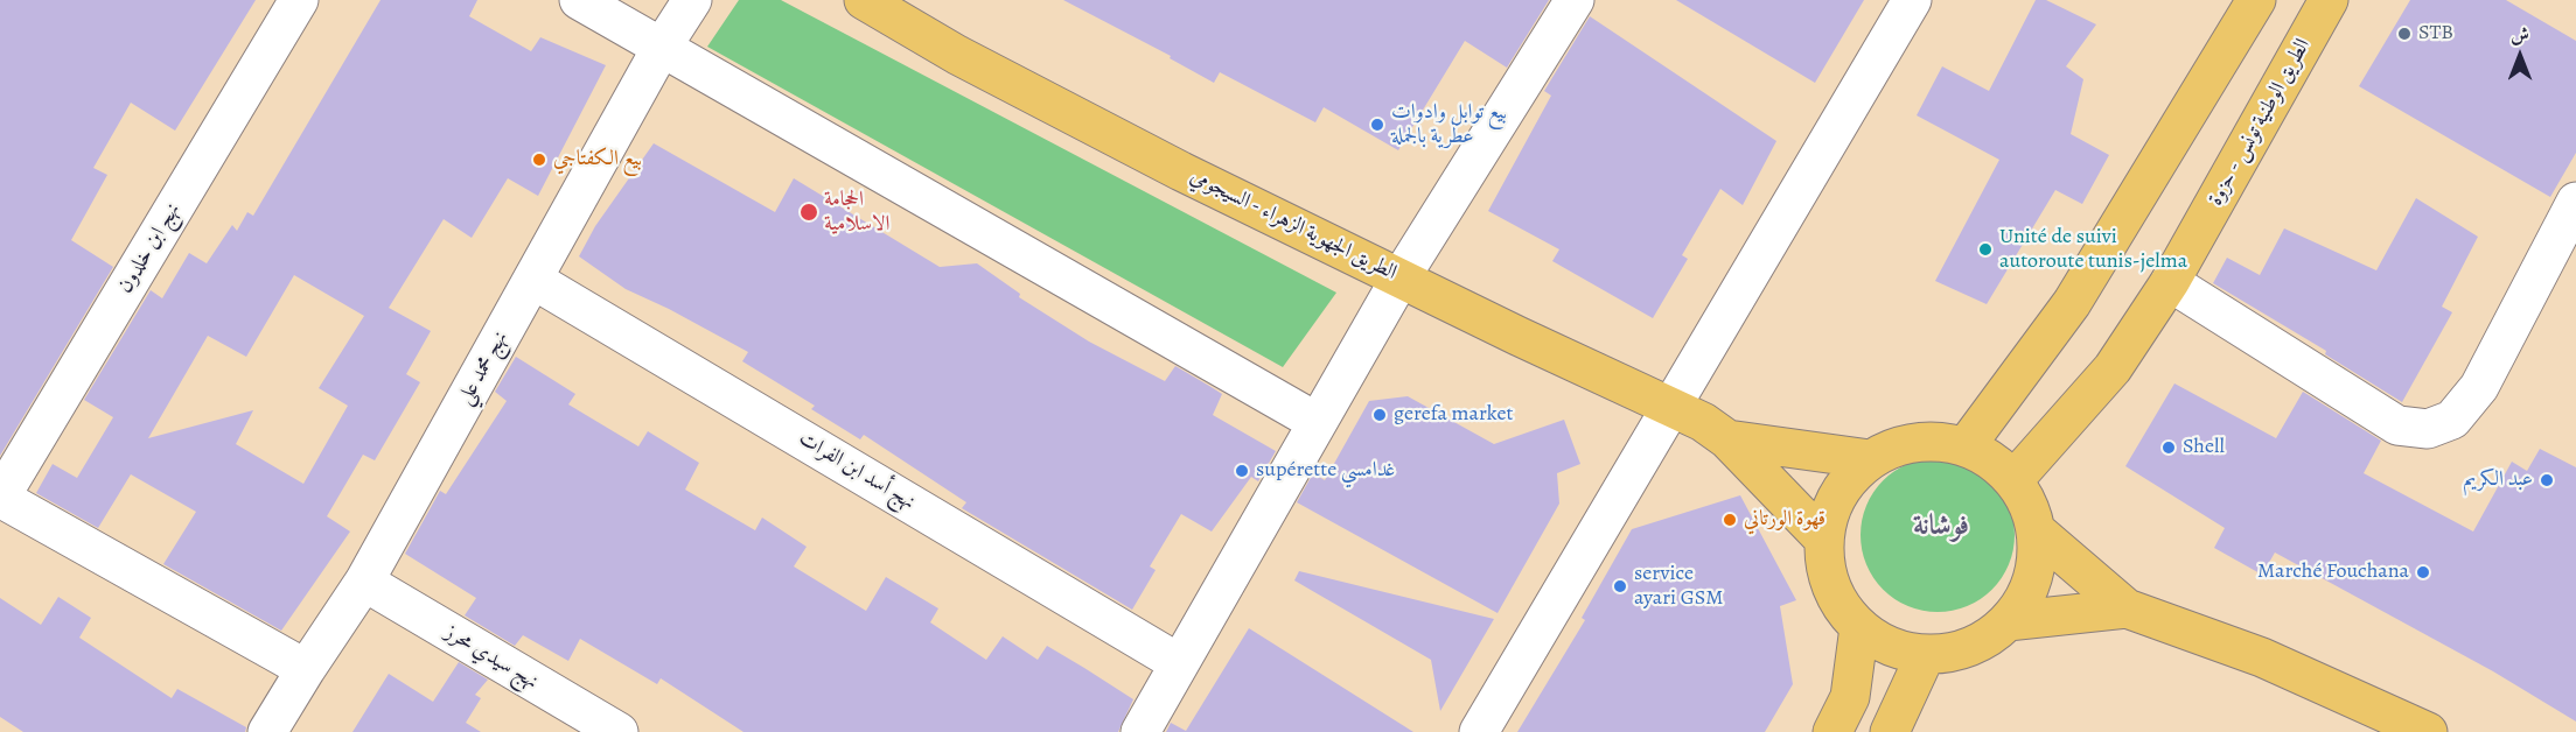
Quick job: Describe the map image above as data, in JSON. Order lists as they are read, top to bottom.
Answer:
{
  "streets": {
    "main road": ["الطريق الوطنية تونس - حزوة", "الطريق الجهوية الزهراء - السيجومي"],
    "street": [
      "نهج ابن خلدون",
      "نهج محمد علي",
      "نهج أسد ابن الفرات",
      "نهج سيدي محرز"
    ]
  },
  "crossings": [
    ["الطريق الوطنية تونس - حزوة", "الطريق الجهوية الزهراء - السيجومي"],
    ["نهج محمد علي", "نهج أسد ابن الفرات"],
    ["نهج محمد علي", "نهج سيدي محرز"]
  ],
  "districts": ["فوشانة"],
  "places": [
    "STB",
    "بيع توابل وادوات عطرية بالجملة",
    "بيع الكفتاجي",
    "الحجامة الاسلامية",
    "Unité de suivi autoroute tunis-jelma",
    "gerefa market",
    "Shell",
    "supérette غدامسي",
    "عبد الكريم",
    "قهوة الورتاني",
    "Marché Fouchana",
    "service ayari GSM"
  ],
  "north": "top"
}
